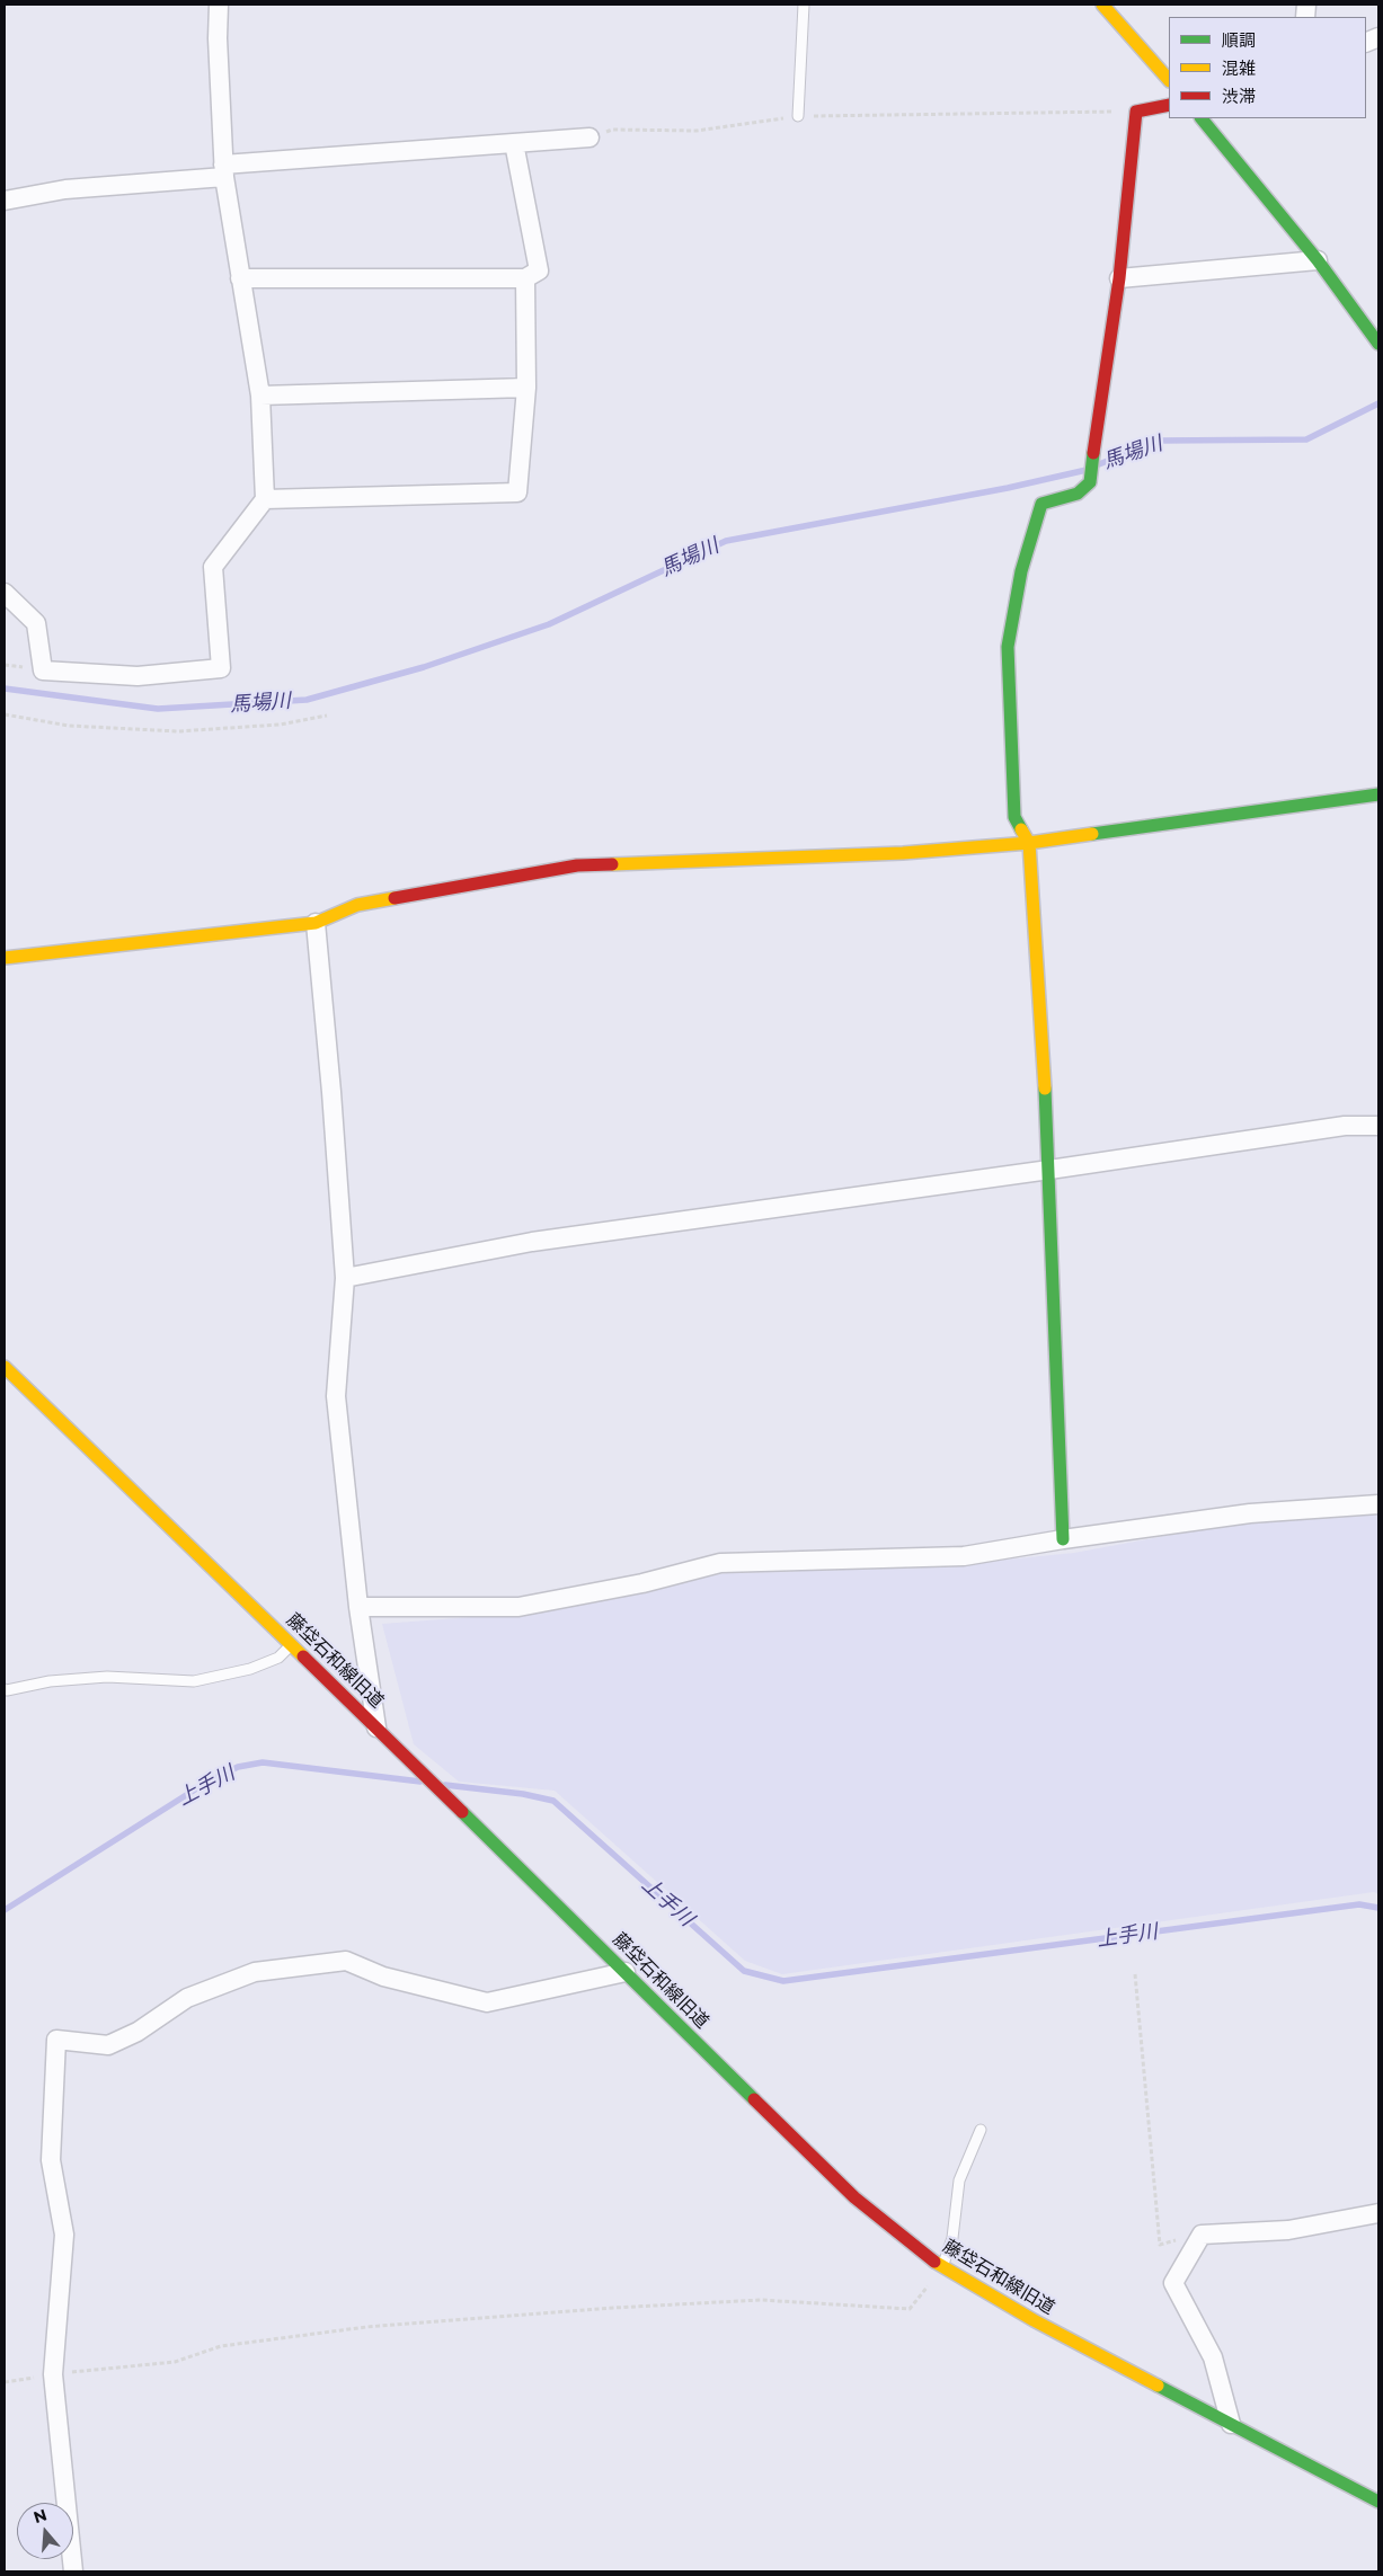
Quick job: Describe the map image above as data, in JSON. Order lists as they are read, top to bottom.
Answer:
{
  "streets": {
    "street": ["藤垈石和線旧道"]
  },
  "water": ["馬場川", "上手川"],
  "legend": ["順調", "混雑", "渋滞"],
  "north": "top"
}
